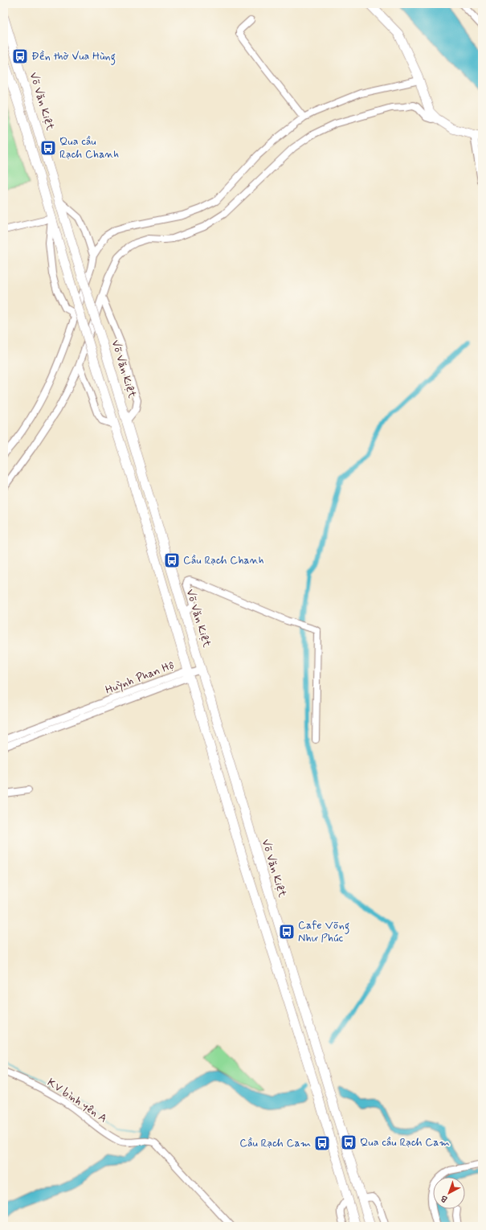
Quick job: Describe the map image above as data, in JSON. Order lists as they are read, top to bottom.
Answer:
{
  "streets": {
    "main road": ["Võ Văn Kiệt"],
    "street": ["Huỳnh Phan Hộ", "KV bình yên A"]
  },
  "crossings": [
    ["Võ Văn Kiệt", "Huỳnh Phan Hộ"]
  ],
  "places": {
    "bus stop": [
      "Đền thờ Vua Hùng",
      "Qua cầu Rạch Chanh",
      "Cầu Rạch Chanh",
      "Cafe Võng Như Phúc",
      "Qua cầu Rạch Cam",
      "Cầu Rạch Cam"
    ]
  },
  "north": "bottom left"
}
